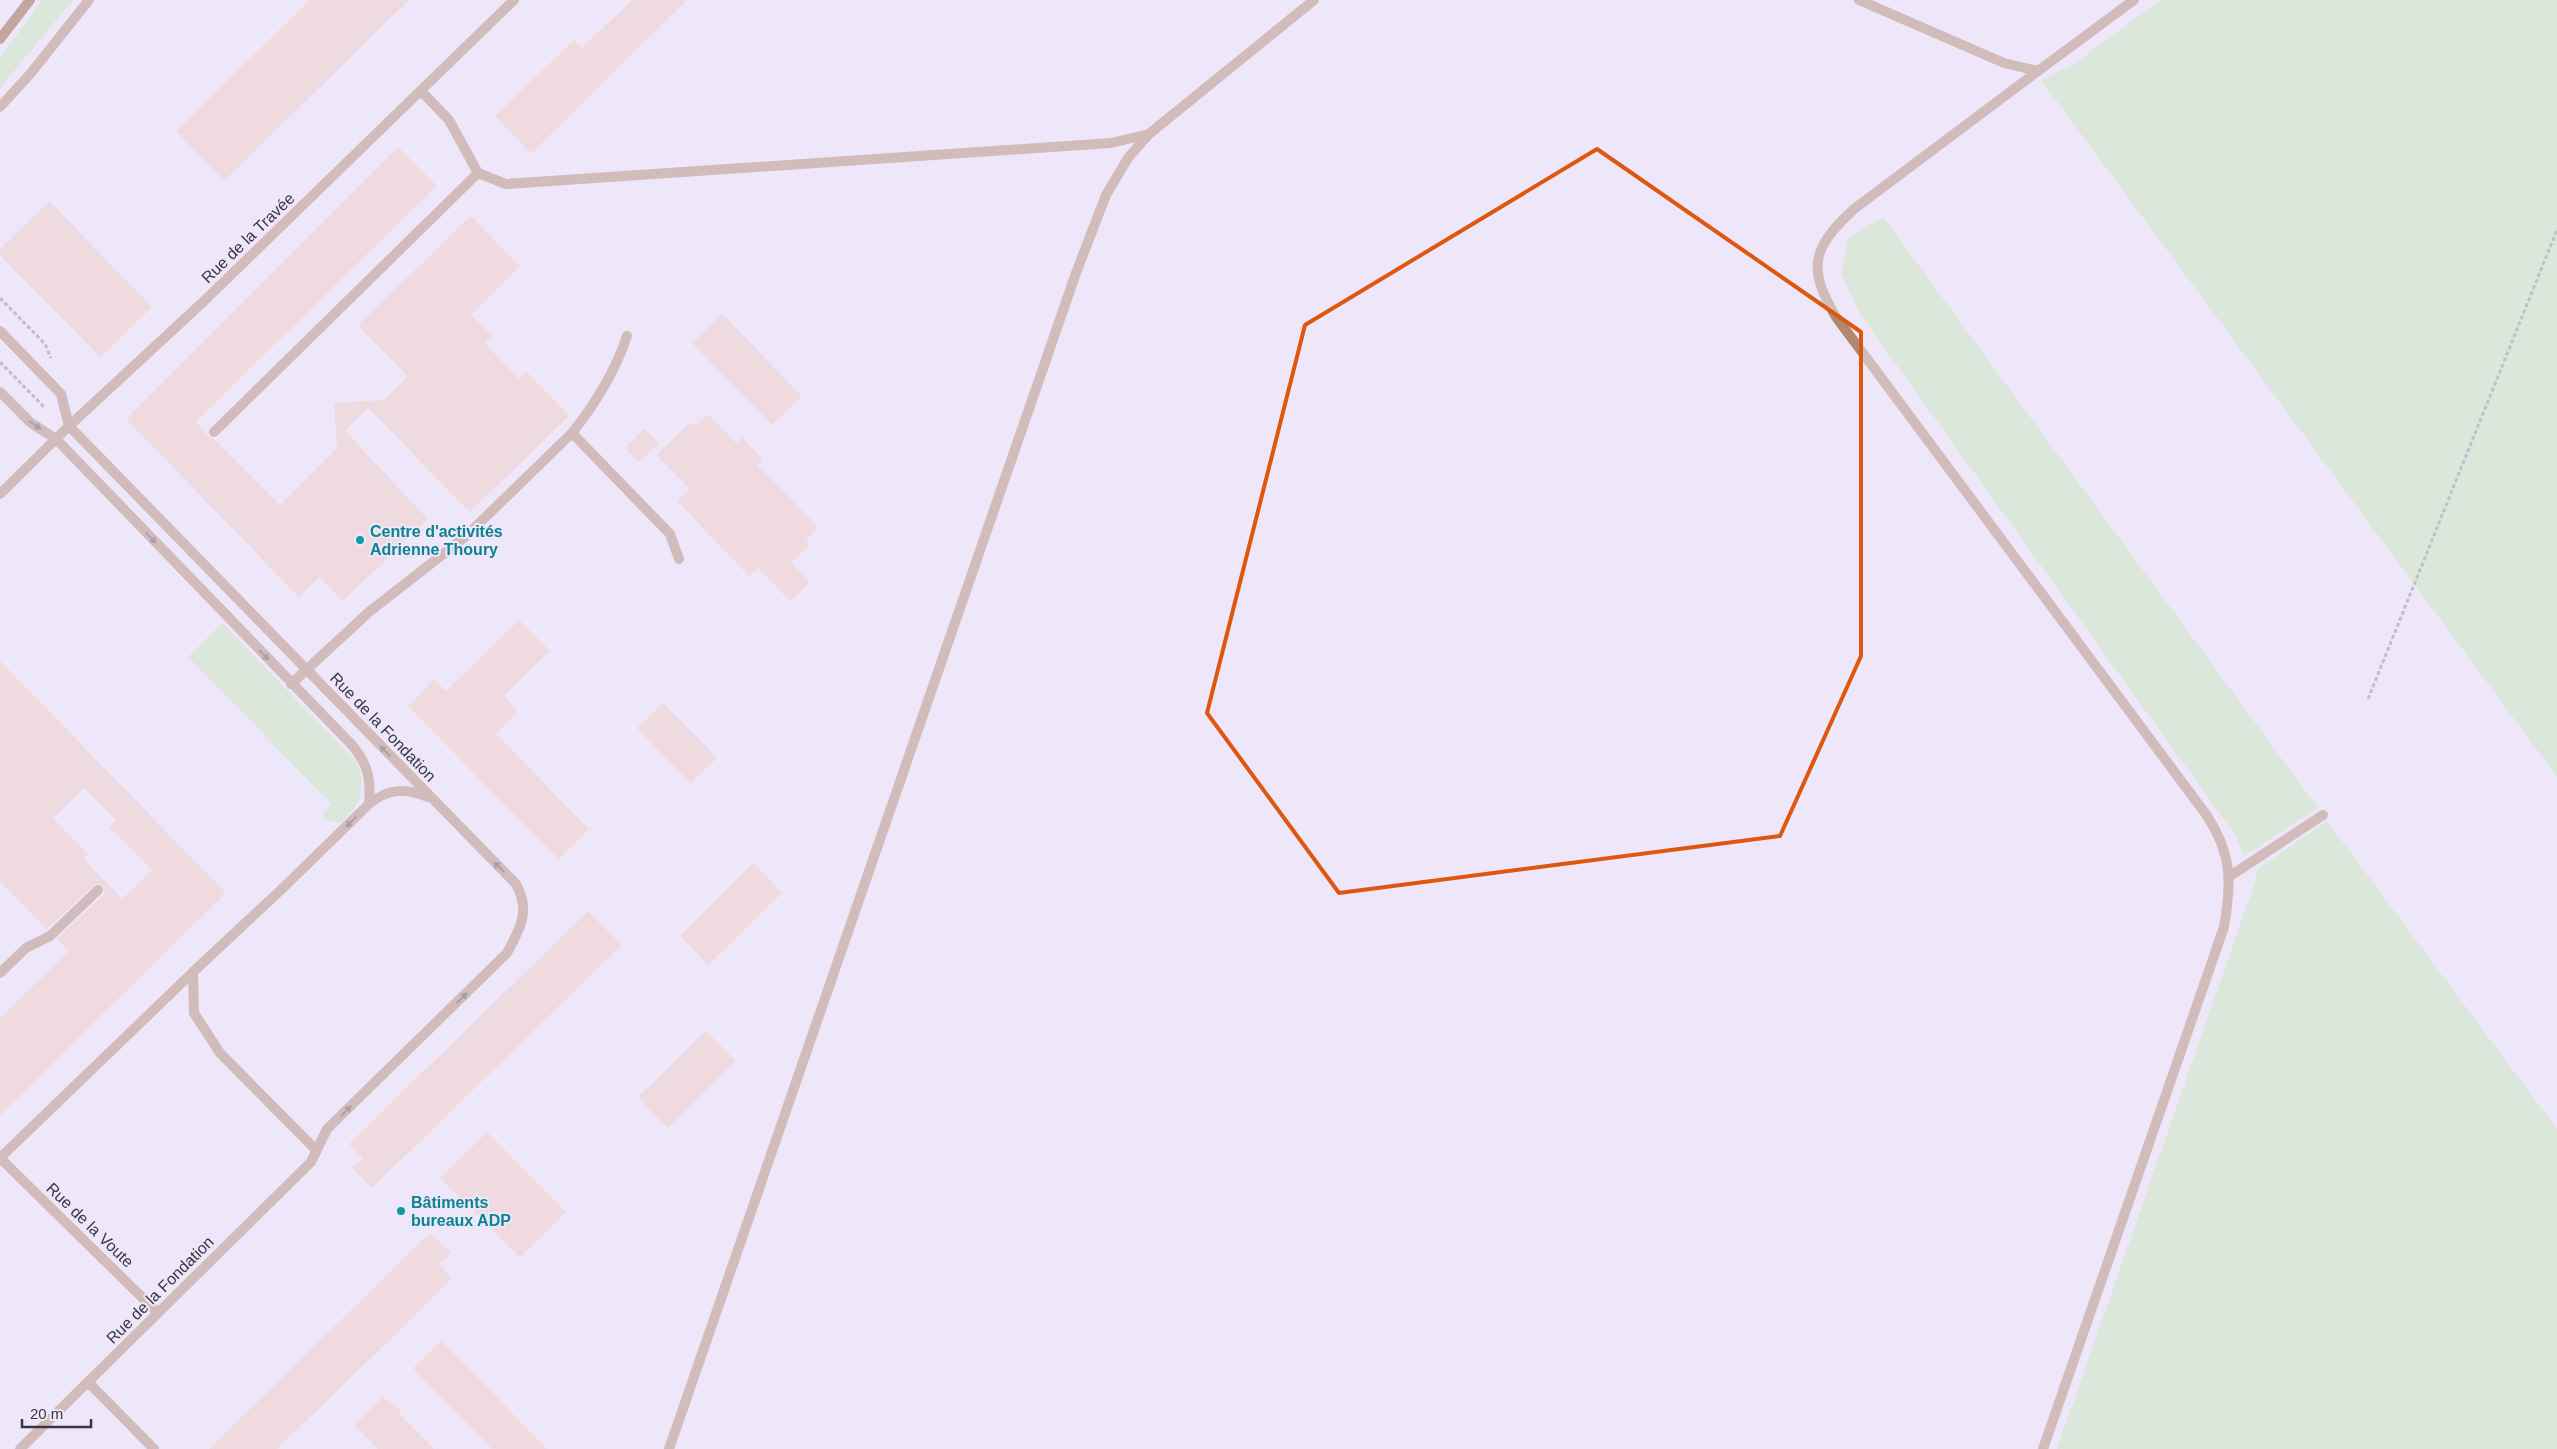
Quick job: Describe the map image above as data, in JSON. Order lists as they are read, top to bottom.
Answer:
{
  "streets": {
    "lane": ["Rue de la Travée", "Rue de la Fondation", "Rue de la Voute"]
  },
  "crossings": [
    ["Rue de la Travée", "Rue de la Fondation"],
    ["Rue de la Fondation", "Rue de la Voute"]
  ],
  "places": ["Centre d'activités Adrienne Thoury", "Bâtiments bureaux ADP"],
  "scale_bar": "20 m"
}
